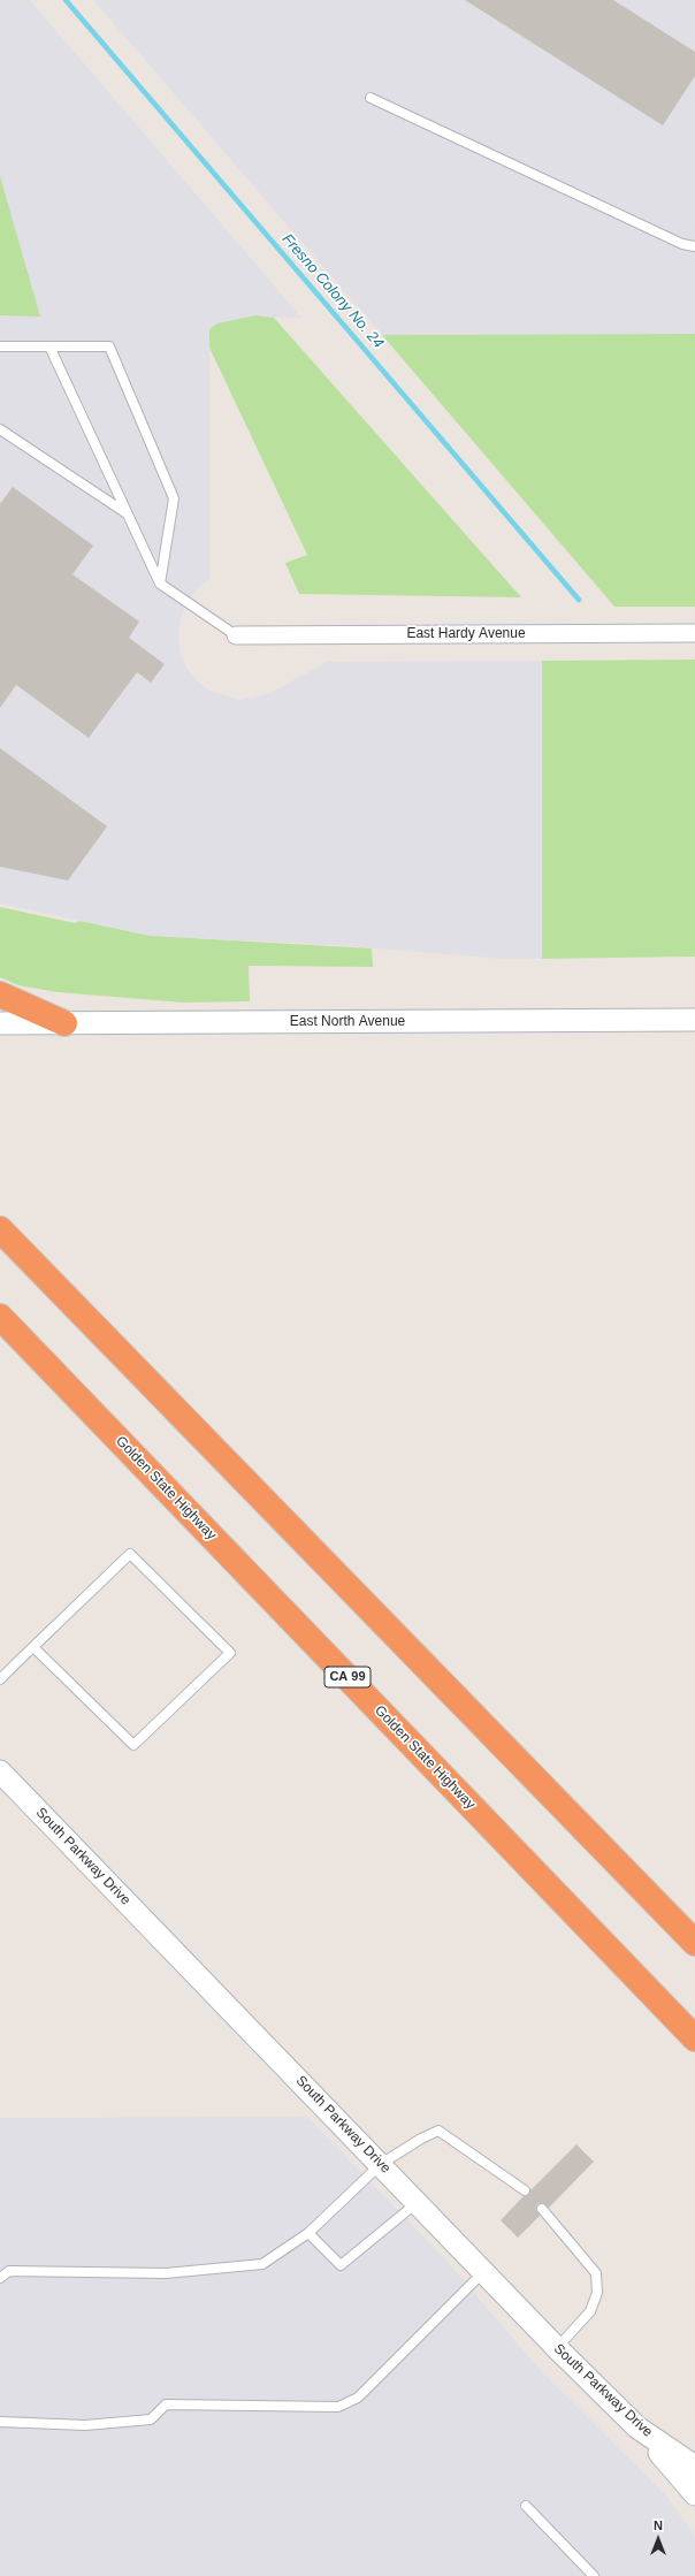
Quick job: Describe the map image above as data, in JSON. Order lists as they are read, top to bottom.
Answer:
{
  "streets": {
    "highway": ["Golden State Highway", "CA 99"],
    "street": ["East Hardy Avenue", "East North Avenue", "South Parkway Drive"]
  },
  "water": ["Fresno Colony No. 24"],
  "north": "top"
}
